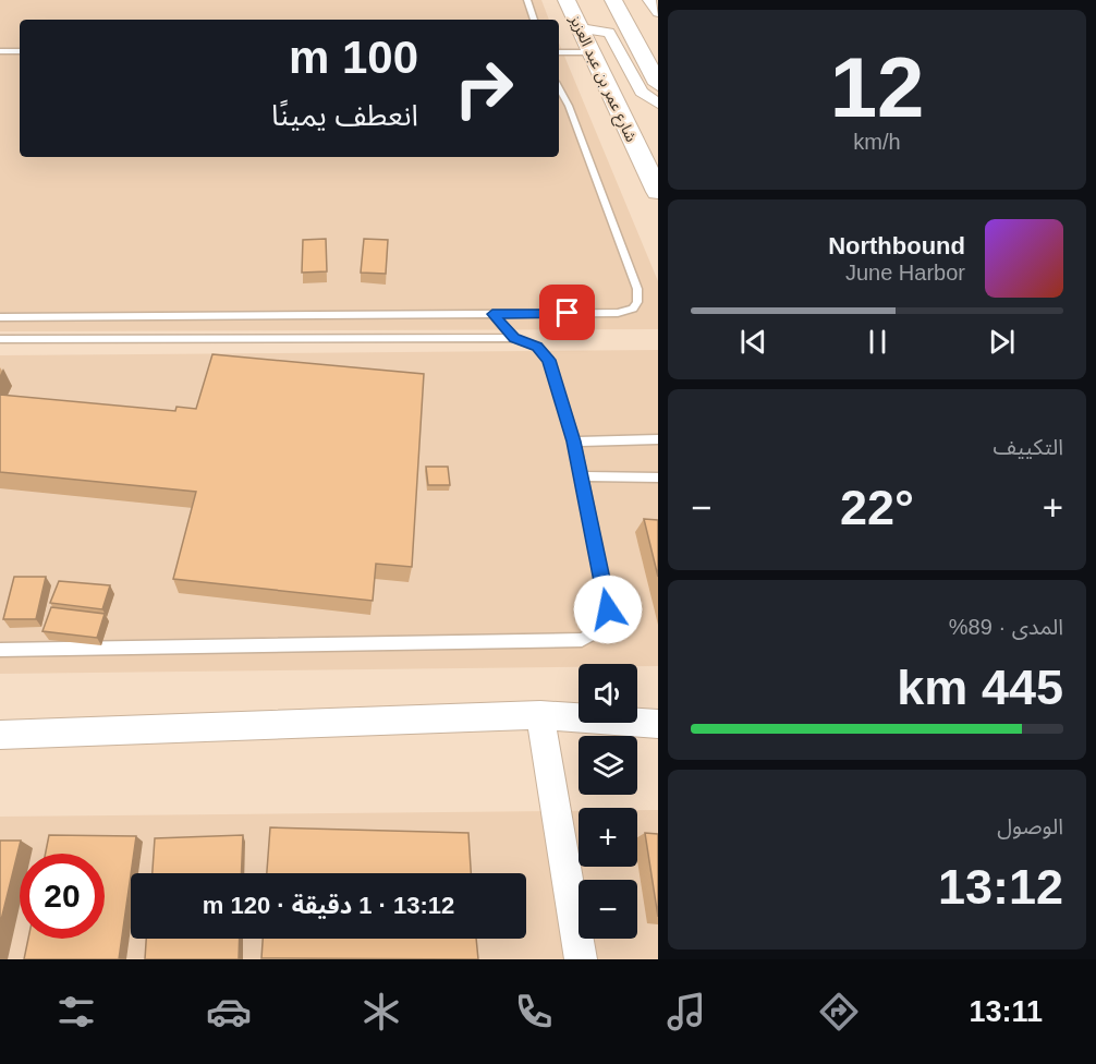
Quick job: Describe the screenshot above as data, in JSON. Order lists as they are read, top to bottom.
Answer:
{
  "streets": {
    "main road": ["شارع عمر بن عبد العزيز"]
  },
  "page": {
    "tile": [
      ["12", "km/h"],
      "التكييف",
      ["المدى · 89%", "445 km"],
      ["الوصول", "13:12"]
    ],
    "turn": ["100 m", "انعطف يمينًا"],
    "song": ["Northbound", "June Harbor"],
    "heat": ["−", "22°", "+"],
    "map_buttons": ["+", "−"],
    "limit": "20",
    "trip": "13:12 · 1 دقيقة · 120 m",
    "tabs": "13:11"
  }
}
